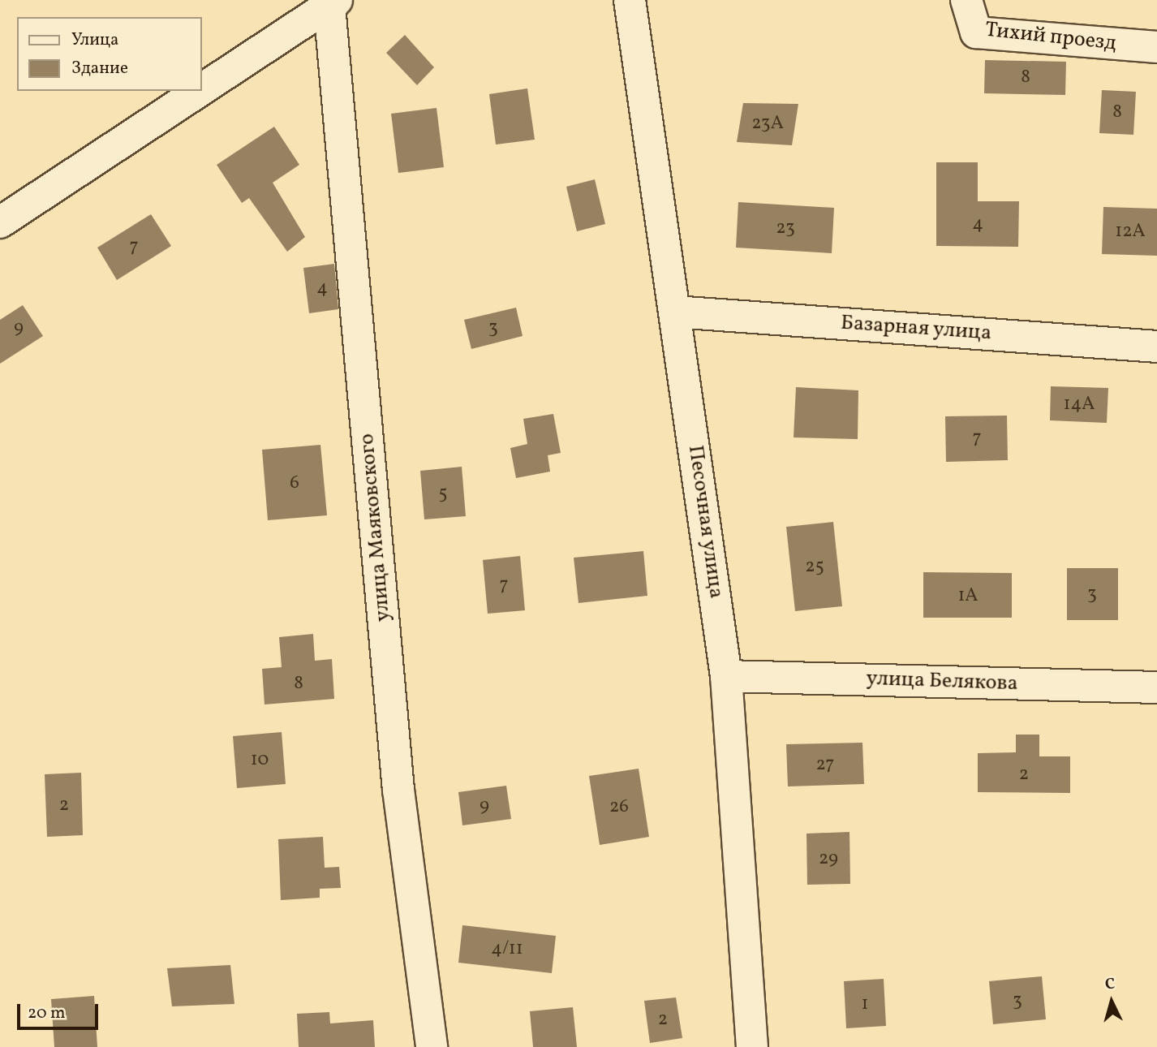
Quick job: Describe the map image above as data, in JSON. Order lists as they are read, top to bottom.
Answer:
{
  "streets": {
    "street": [
      "Тихий проезд",
      "Базарная улица",
      "Песочная улица",
      "улица Маяковского",
      "улица Белякова"
    ]
  },
  "crossings": [
    ["Базарная улица", "Песочная улица"],
    ["Песочная улица", "улица Белякова"]
  ],
  "house_numbers": [
    "8",
    "8",
    "23А",
    "4",
    "23",
    "12А",
    "7",
    "4",
    "9",
    "3",
    "14А",
    "7",
    "6",
    "5",
    "25",
    "7",
    "3",
    "1А",
    "8",
    "10",
    "27",
    "2",
    "2",
    "9",
    "26",
    "29",
    "4/11",
    "3",
    "1",
    "2"
  ],
  "legend": ["Улица", "Здание"],
  "scale_bar": "20 m",
  "north": "top"
}
